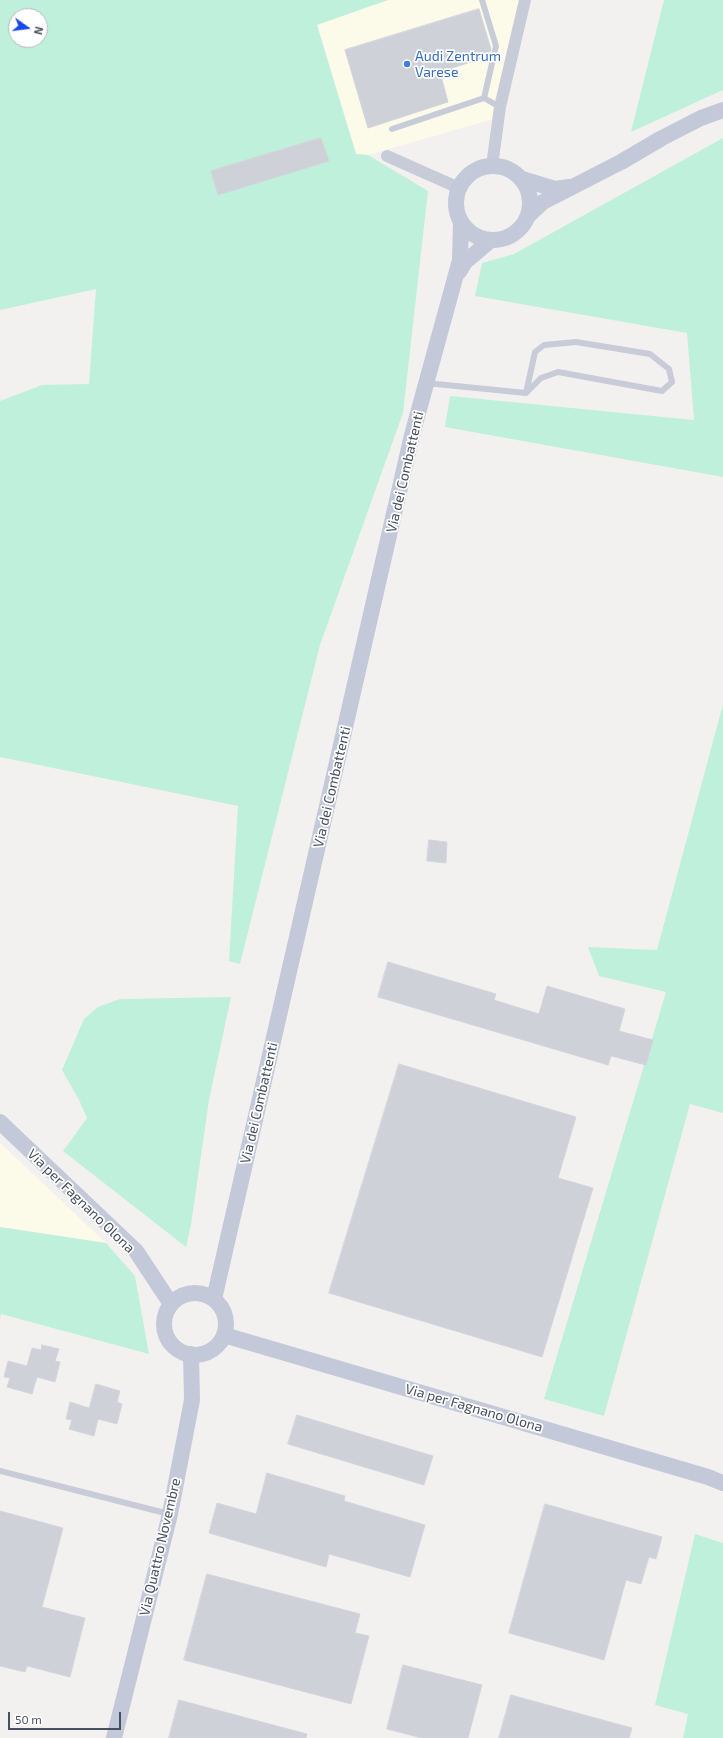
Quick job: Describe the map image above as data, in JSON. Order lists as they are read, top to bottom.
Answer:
{
  "streets": {
    "street": ["Via dei Combattenti", "Via per Fagnano Olona", "Via Quattro Novembre"]
  },
  "crossings": [
    ["Via dei Combattenti", "Via per Fagnano Olona"],
    ["Via dei Combattenti", "Via Quattro Novembre"],
    ["Via per Fagnano Olona", "Via Quattro Novembre"]
  ],
  "places": ["Audi Zentrum Varese"],
  "scale_bar": "50 m",
  "north": "right"
}
